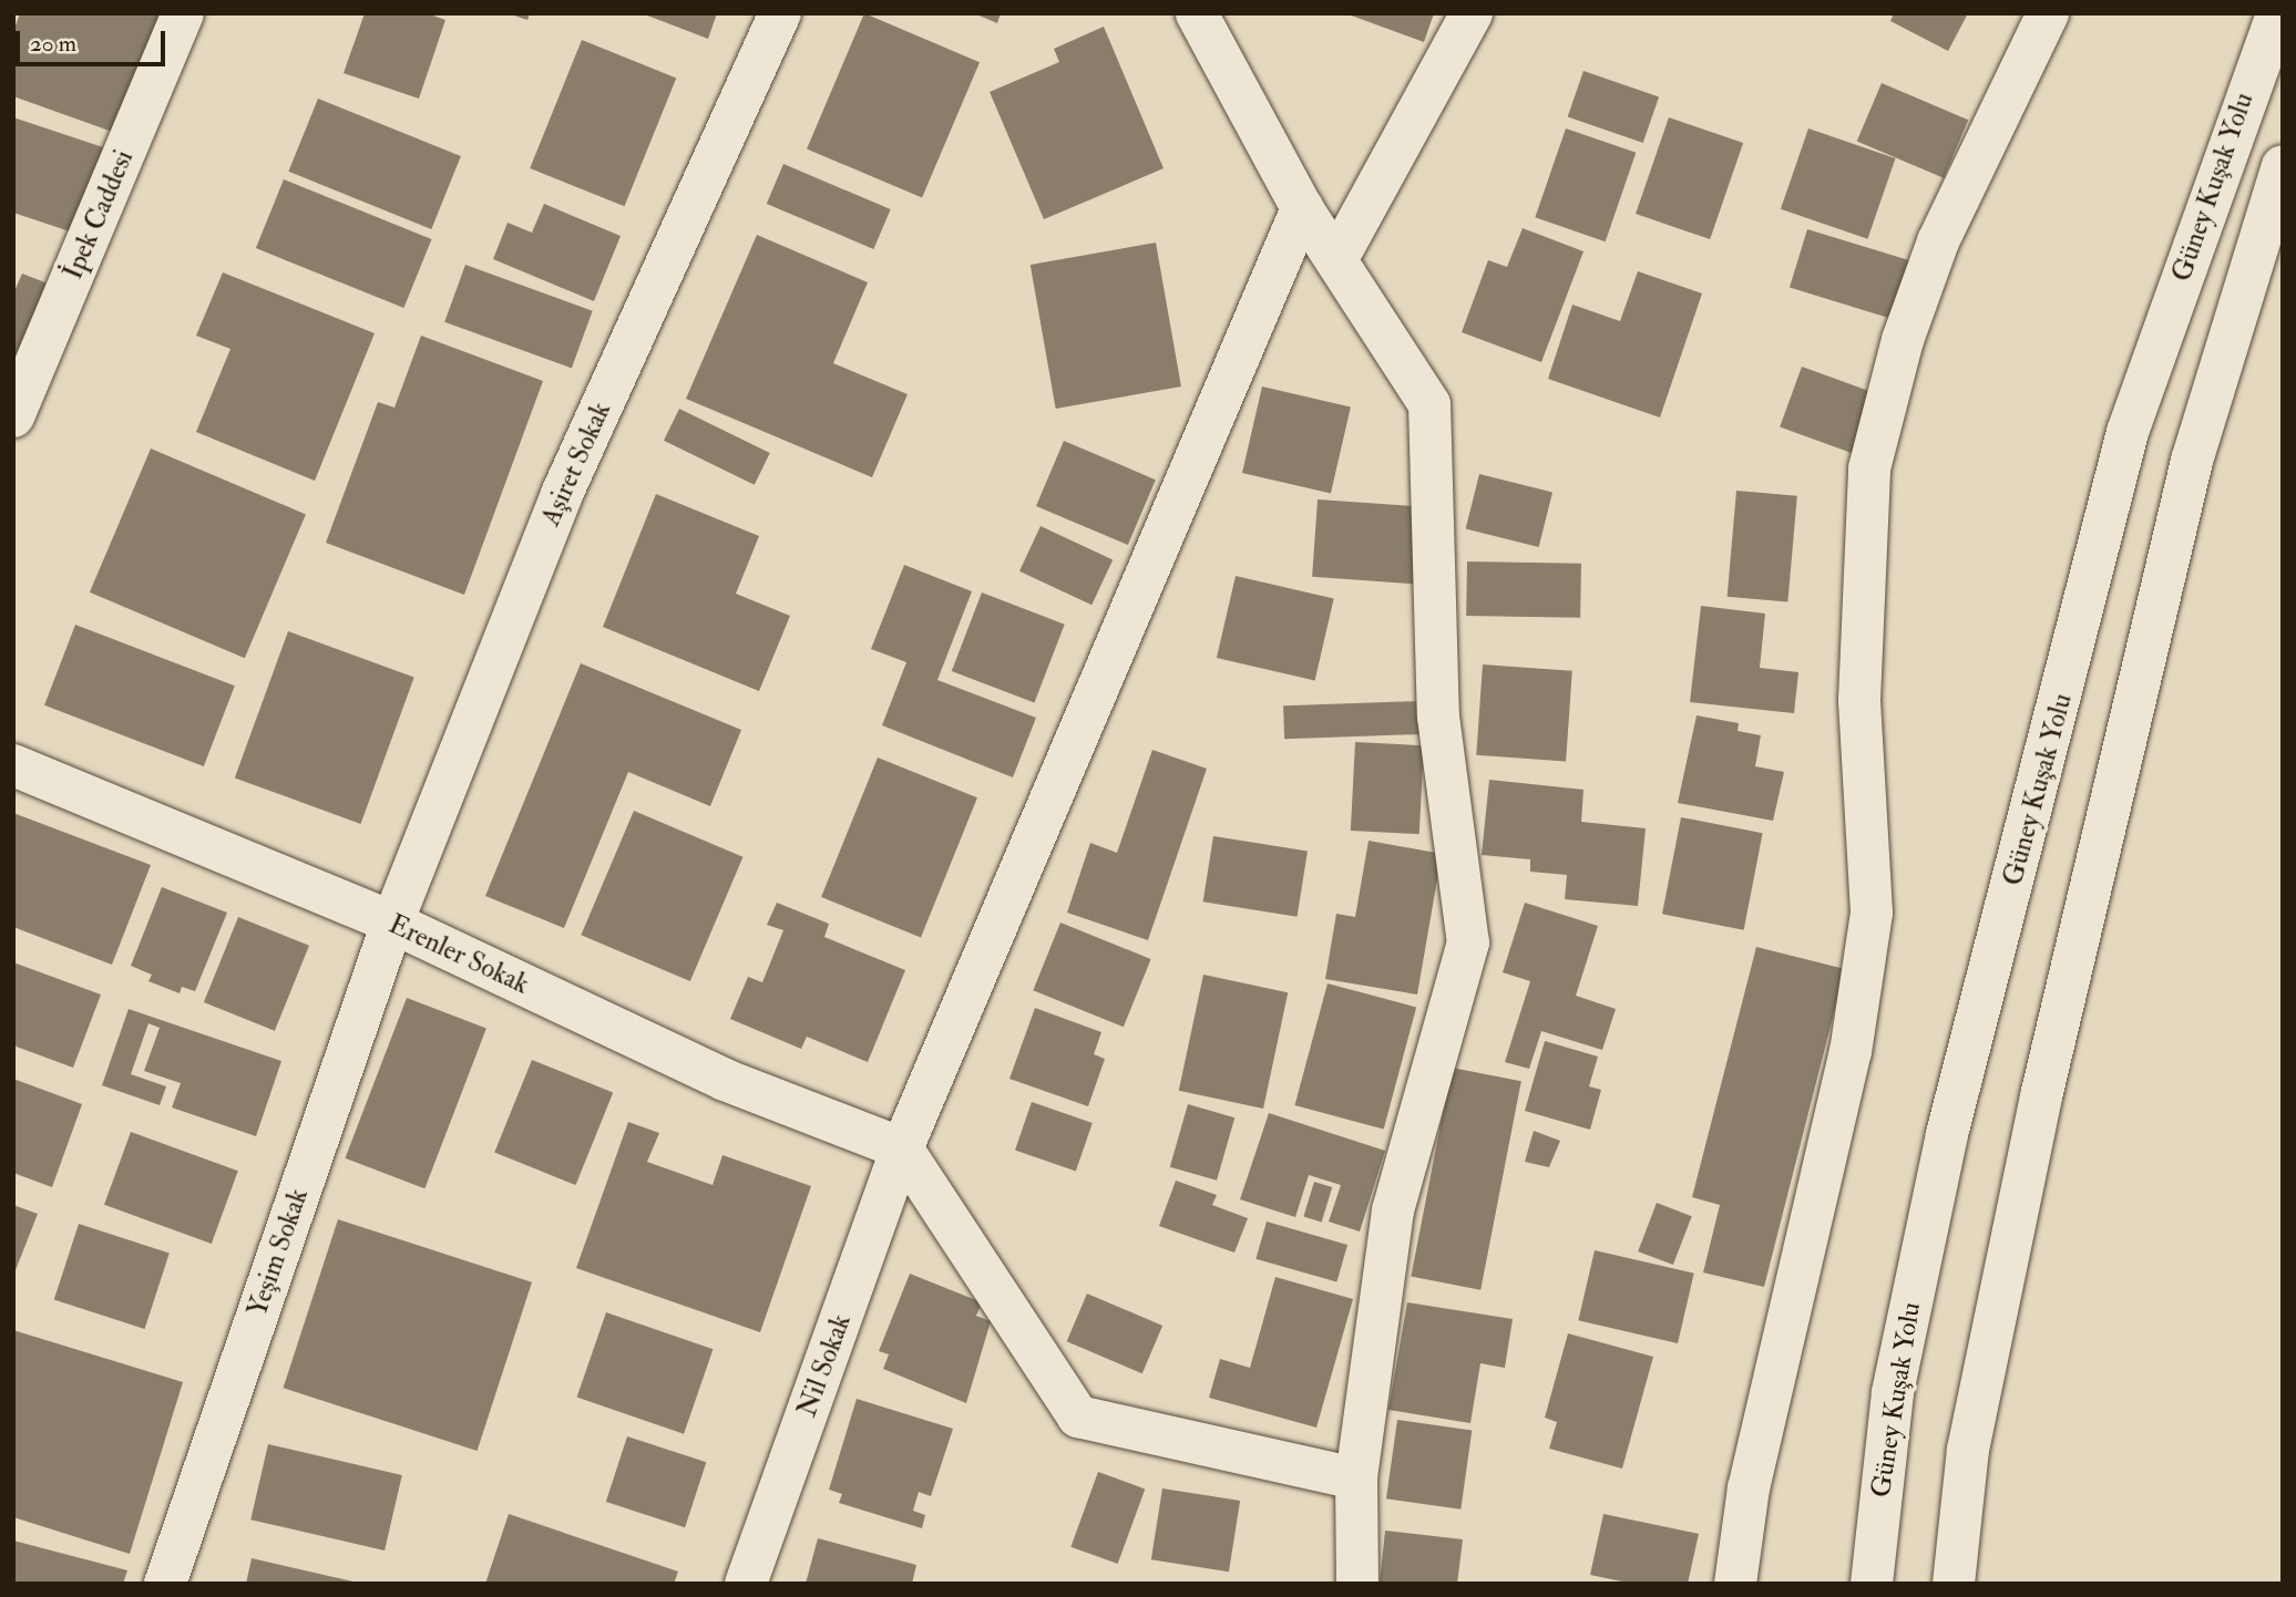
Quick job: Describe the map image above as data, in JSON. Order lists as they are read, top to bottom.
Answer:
{
  "streets": {
    "street": [
      "Güney Kuşak Yolu",
      "İpek Caddesi",
      "Aşiret Sokak",
      "Erenler Sokak",
      "Yeşim Sokak",
      "Nil Sokak"
    ]
  },
  "crossings": [
    ["Aşiret Sokak", "Erenler Sokak"],
    ["Aşiret Sokak", "Yeşim Sokak"],
    ["Erenler Sokak", "Yeşim Sokak"],
    ["Erenler Sokak", "Nil Sokak"]
  ],
  "scale_bar": "20 m"
}
